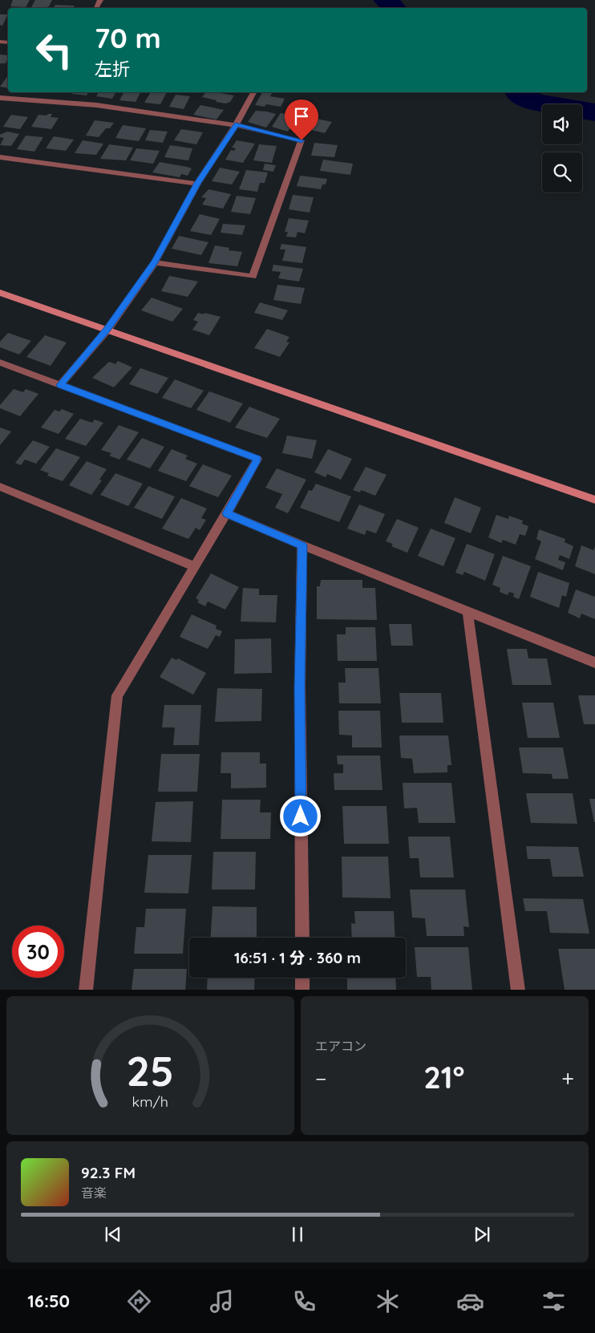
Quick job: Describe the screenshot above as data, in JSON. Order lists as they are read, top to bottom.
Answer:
{
  "page": {
    "turn": ["70 m", "左折"],
    "limit": "30",
    "trip": "16:51 · 1 分 · 360 m",
    "tile": "エアコン",
    "heat": ["−", "21°", "+"],
    "song": ["92.3 FM", "音楽"],
    "tabs": "16:50",
    "gauge": ["25", "km/h"]
  }
}
